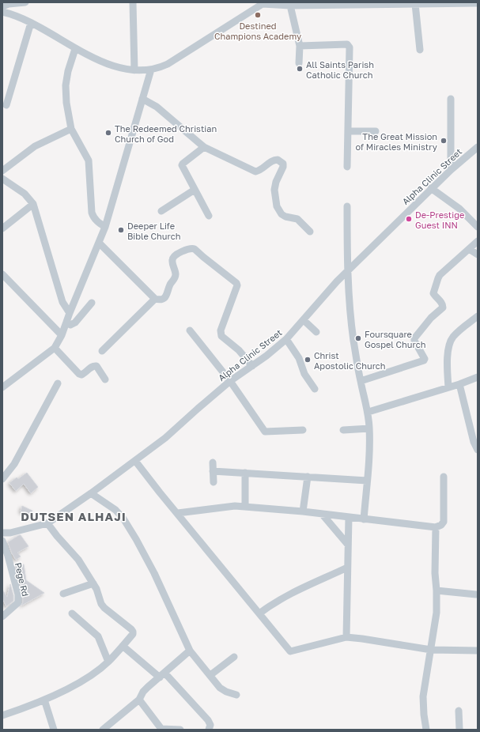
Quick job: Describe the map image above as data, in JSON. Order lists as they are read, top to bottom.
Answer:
{
  "streets": {
    "street": ["Alpha Clinic Street", "Pege Rd"]
  },
  "districts": ["DUTSEN ALHAJI"],
  "places": [
    "Destined Champions Academy",
    "All Saints Parish Catholic Church",
    "The Redeemed Christian Church of God",
    "The Great Mission of Miracles Ministry",
    "De-Prestige Guest INN",
    "Deeper Life Bible Church",
    "Foursquare Gospel Church",
    "Christ Apostolic Church"
  ]
}
